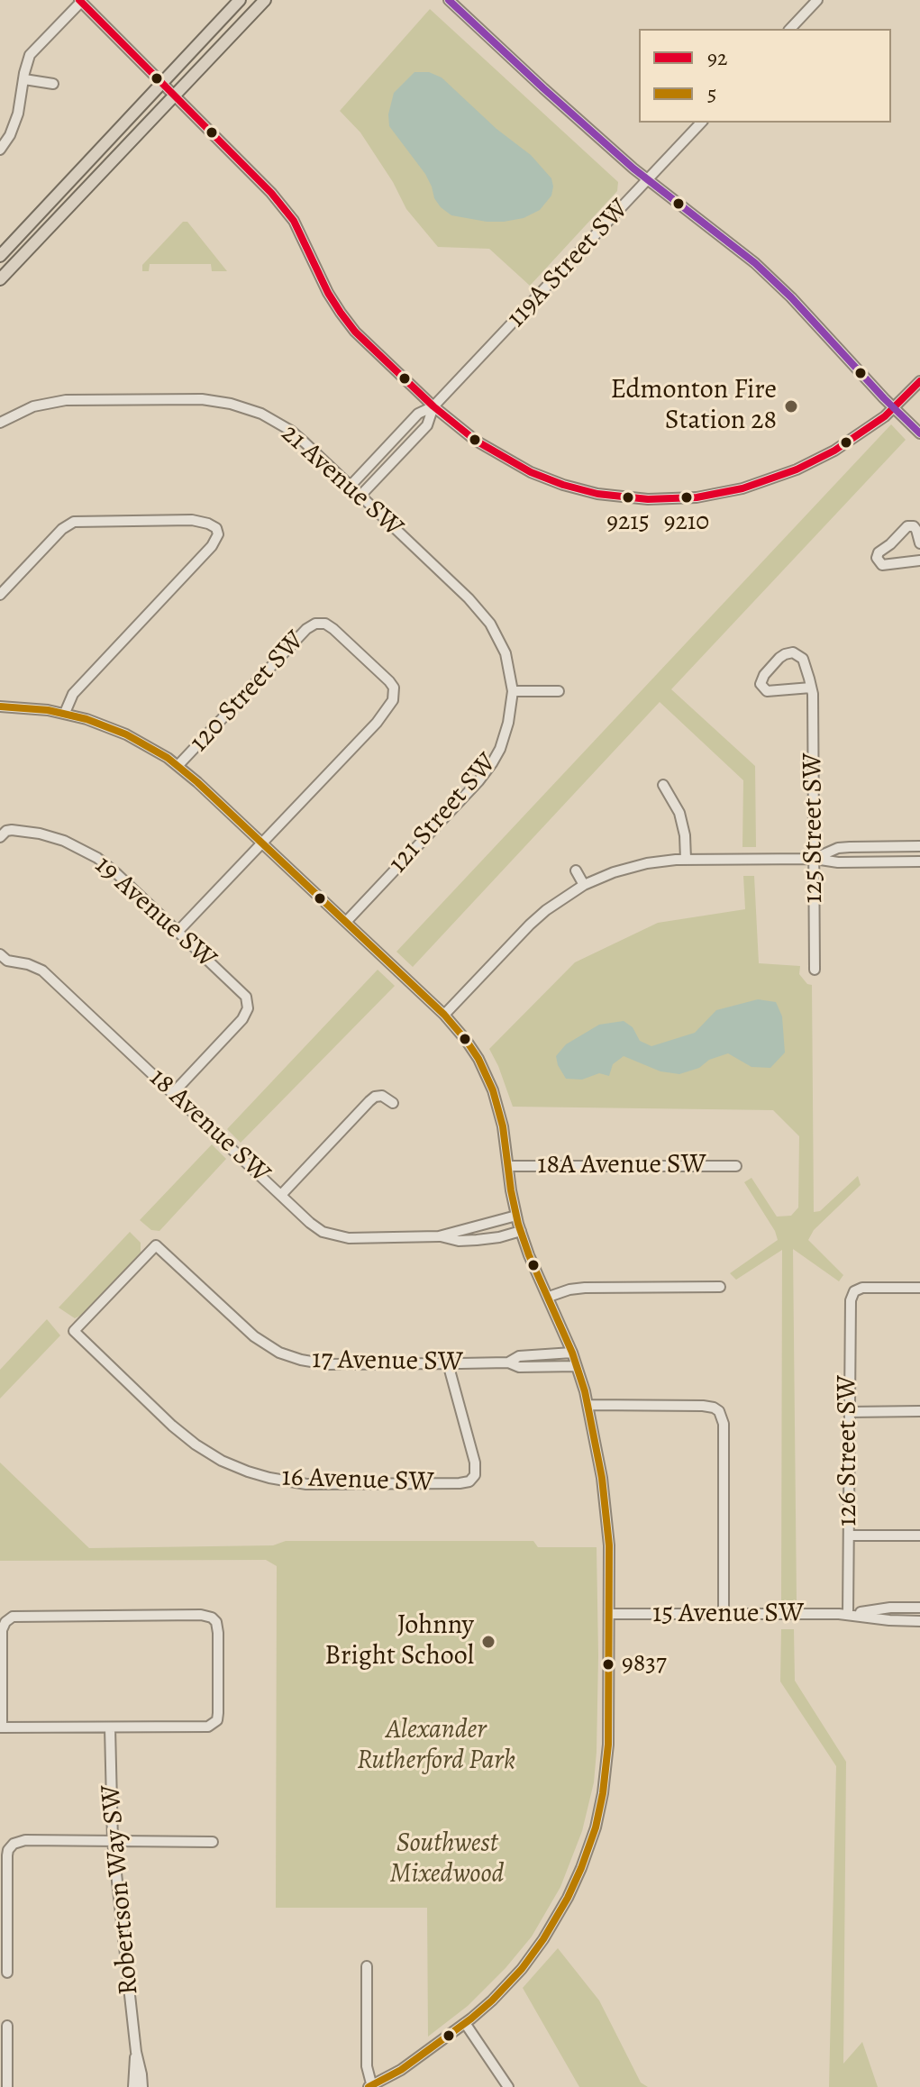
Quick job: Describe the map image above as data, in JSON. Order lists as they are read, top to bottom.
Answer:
{
  "streets": {
    "street": [
      "119A Street SW",
      "21 Avenue SW",
      "120 Street SW",
      "121 Street SW",
      "125 Street SW",
      "19 Avenue SW",
      "18 Avenue SW",
      "18A Avenue SW",
      "17 Avenue SW",
      "126 Street SW",
      "16 Avenue SW",
      "15 Avenue SW",
      "Robertson Way SW"
    ]
  },
  "crossings": [
    ["119A Street SW", "21 Avenue SW"],
    ["21 Avenue SW", "121 Street SW"],
    ["19 Avenue SW", "18 Avenue SW"],
    ["17 Avenue SW", "16 Avenue SW"],
    ["126 Street SW", "15 Avenue SW"]
  ],
  "parks": ["Alexander Rutherford Park", "Southwest Mixedwood"],
  "places": [
    "Edmonton Fire Station 28",
    "9215",
    "9210",
    "Johnny Bright School",
    "9837"
  ],
  "lines": ["transit line 92", "transit line 5"],
  "legend": ["92", "5"]
}
